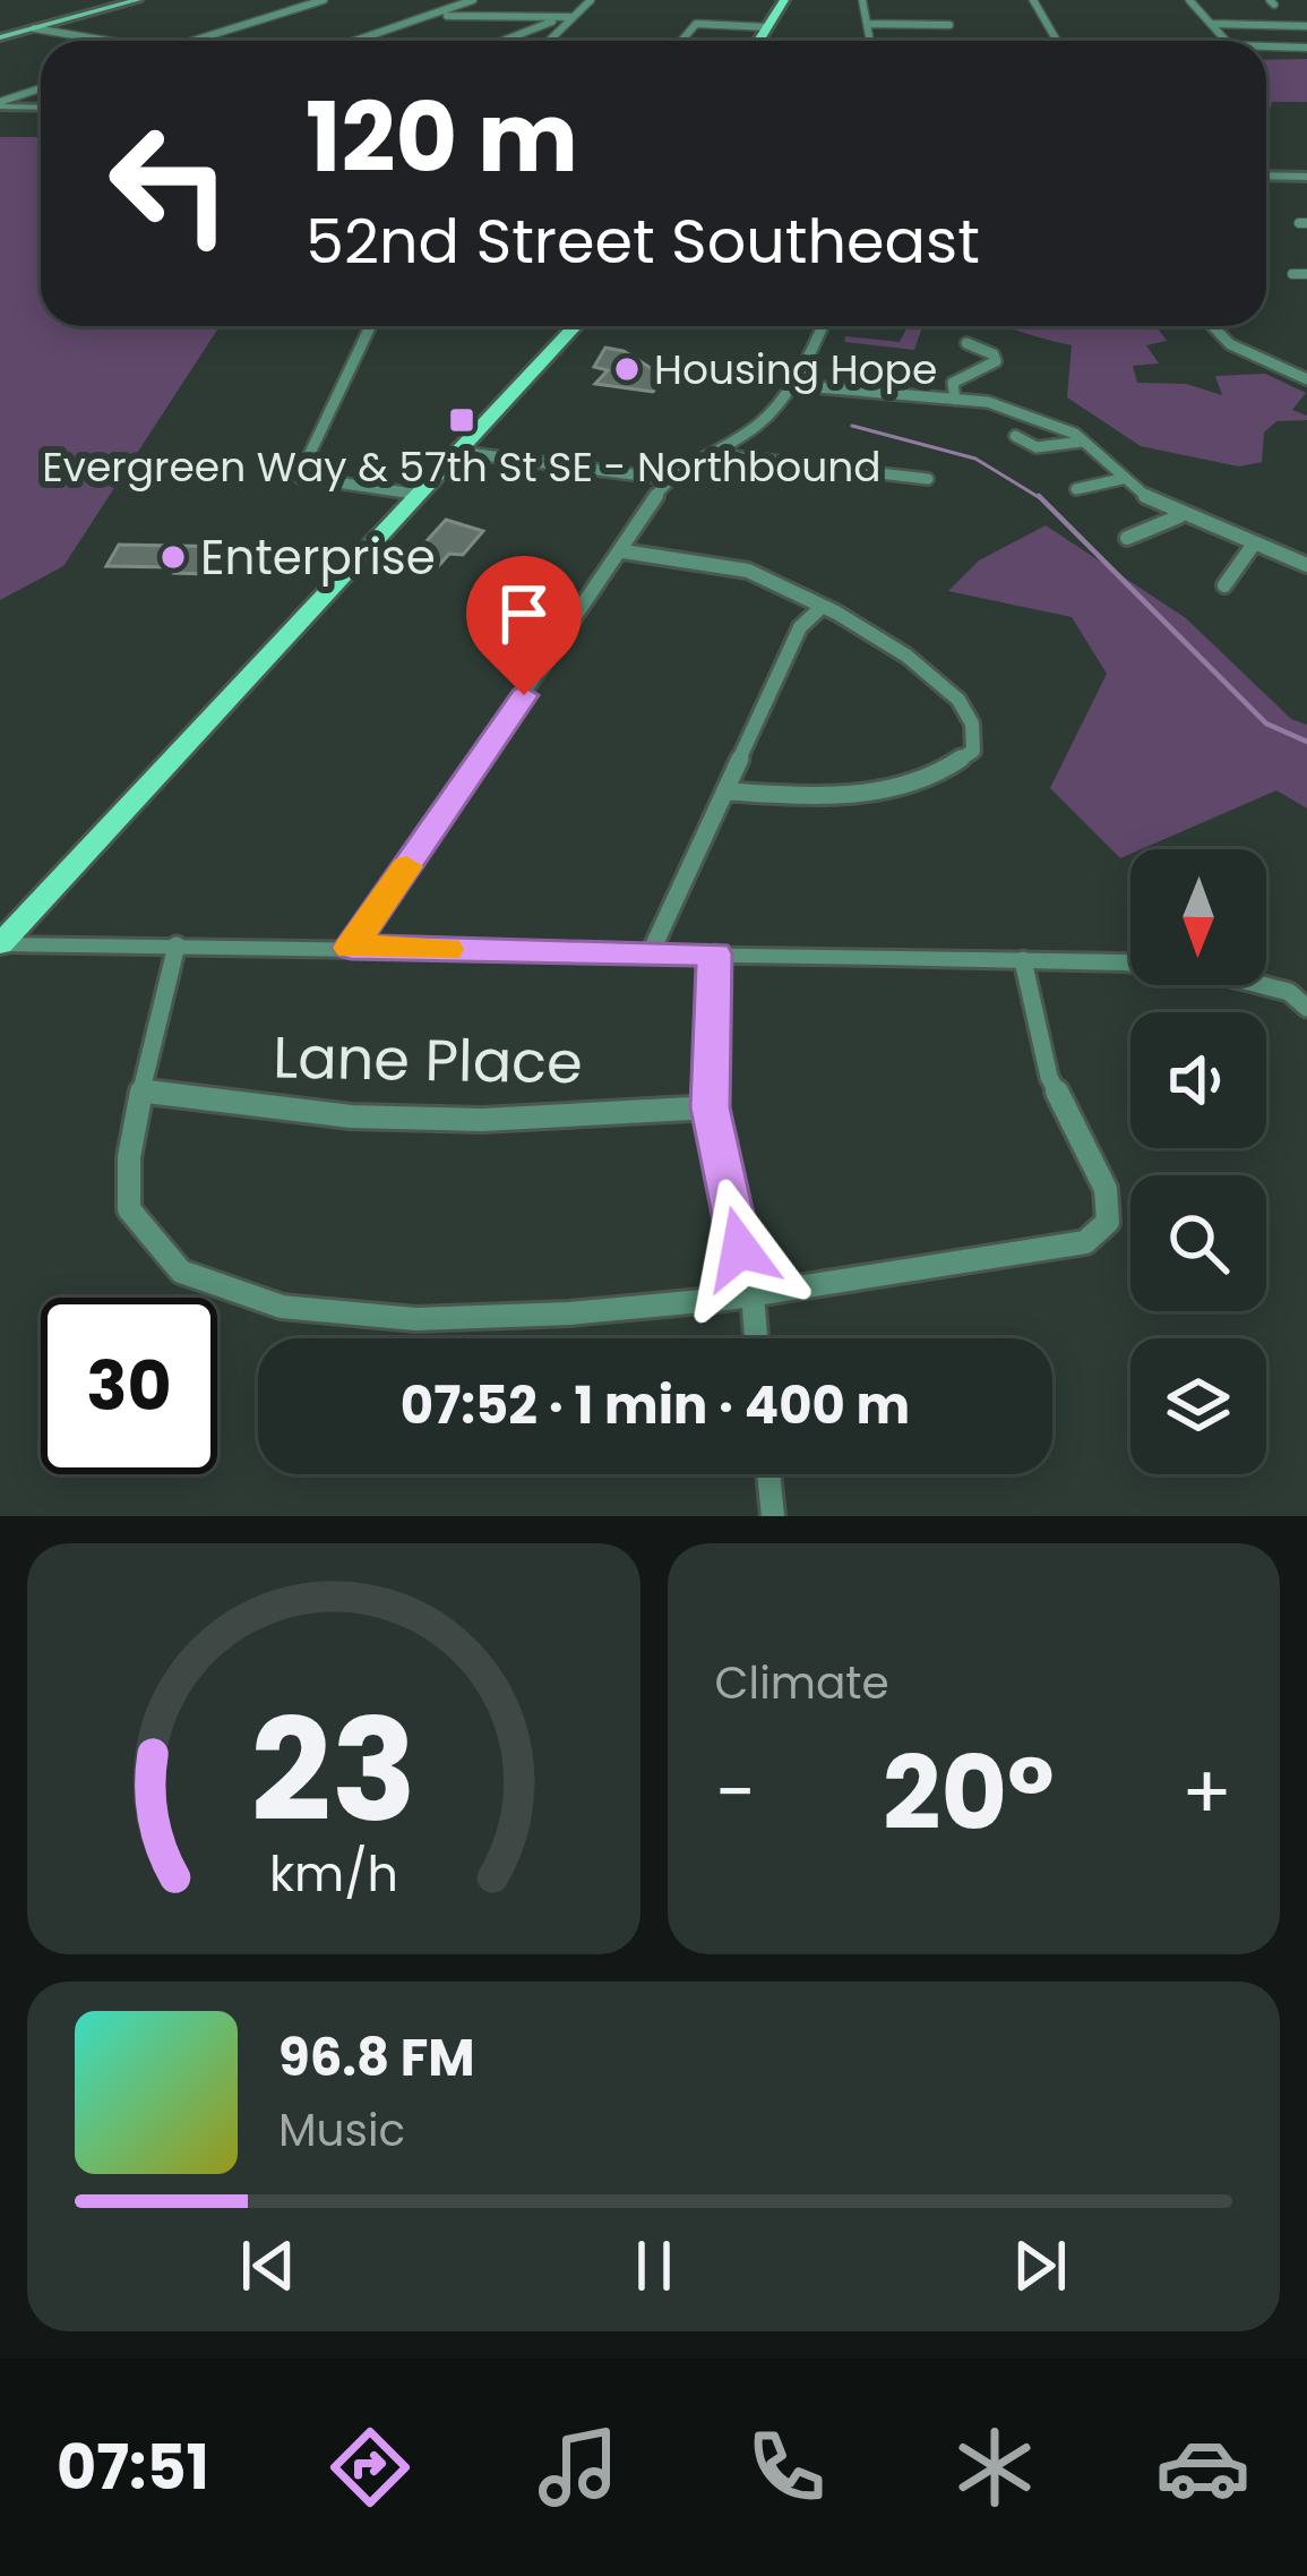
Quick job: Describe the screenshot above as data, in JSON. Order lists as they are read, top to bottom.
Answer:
{
  "streets": {
    "street": ["Lane Place"]
  },
  "places": {
    "other": ["Housing Hope", "Enterprise"],
    "transit": ["Evergreen Way & 57th St SE - Northbound"]
  },
  "north": "bottom",
  "page": {
    "turn": ["120 m", "52nd Street Southeast"],
    "limit": "30",
    "trip": "07:52 · 1 min · 400 m",
    "tile": "Climate",
    "heat": ["−", "20°", "+"],
    "song": ["96.8 FM", "Music"],
    "tabs": "07:51",
    "gauge": ["23", "km/h"]
  }
}
